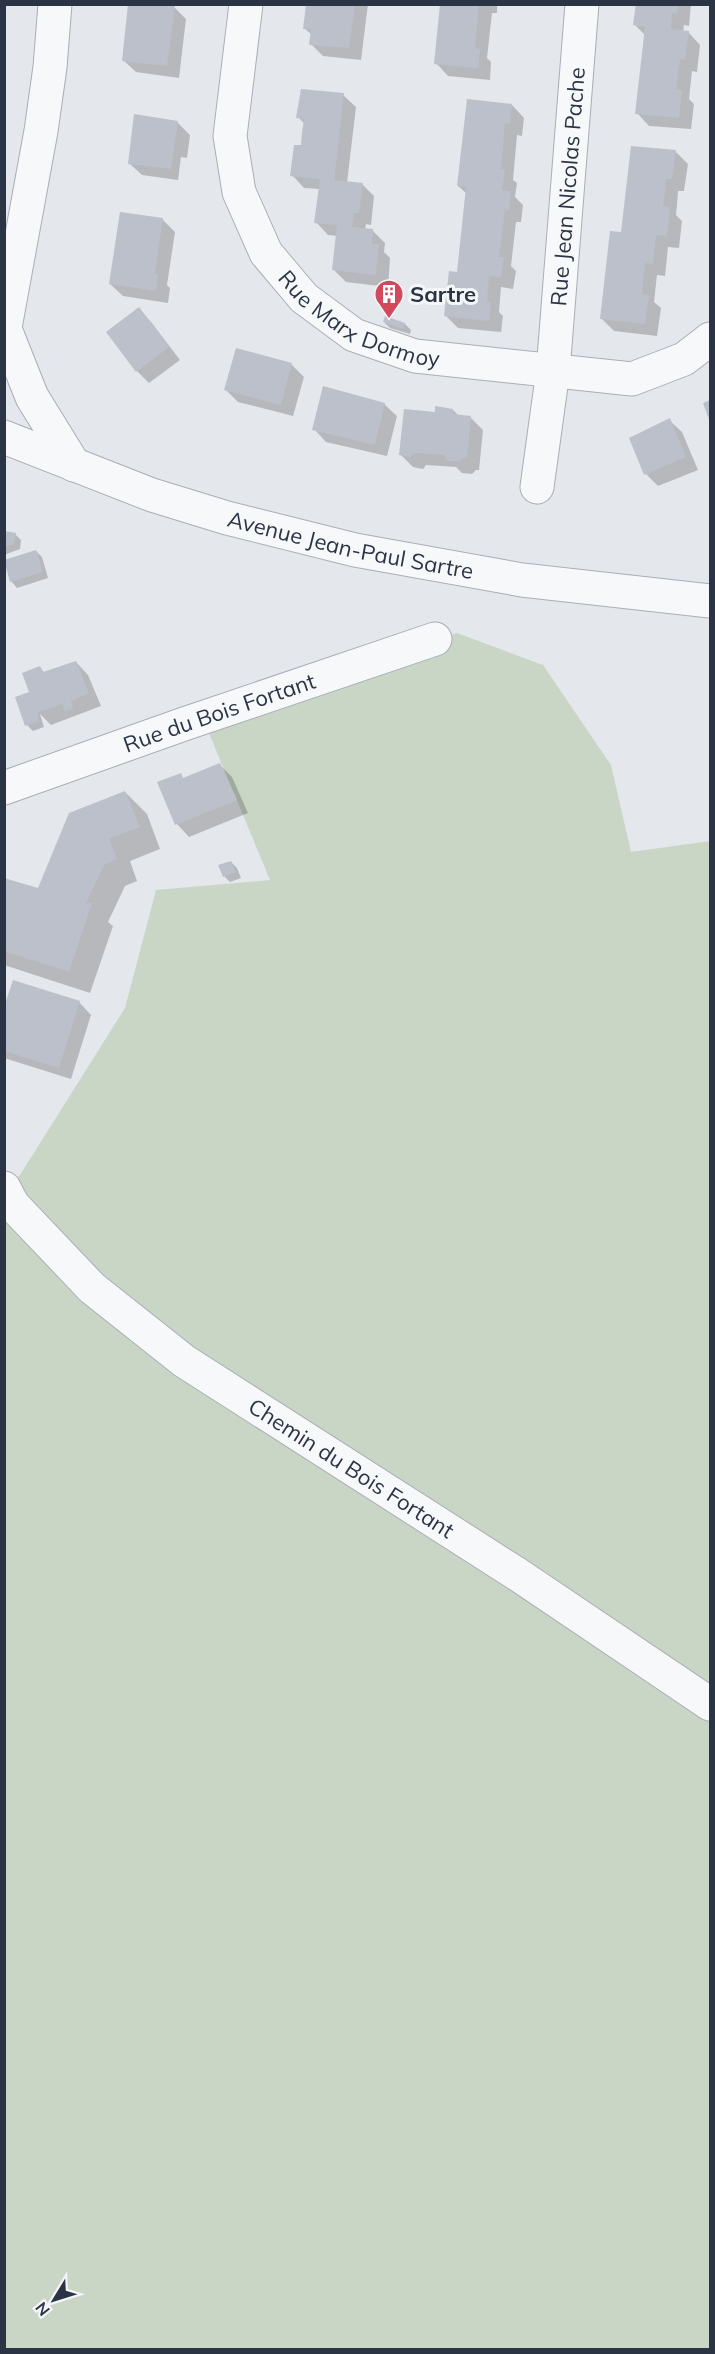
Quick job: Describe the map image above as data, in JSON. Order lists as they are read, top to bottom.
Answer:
{
  "streets": {
    "street": [
      "Rue Jean Nicolas Pache",
      "Rue Marx Dormoy",
      "Avenue Jean-Paul Sartre",
      "Rue du Bois Fortant",
      "Chemin du Bois Fortant"
    ]
  },
  "crossings": [
    ["Rue Jean Nicolas Pache", "Rue Marx Dormoy"]
  ],
  "places": {
    "building": ["Sartre"]
  },
  "north": "bottom left"
}
